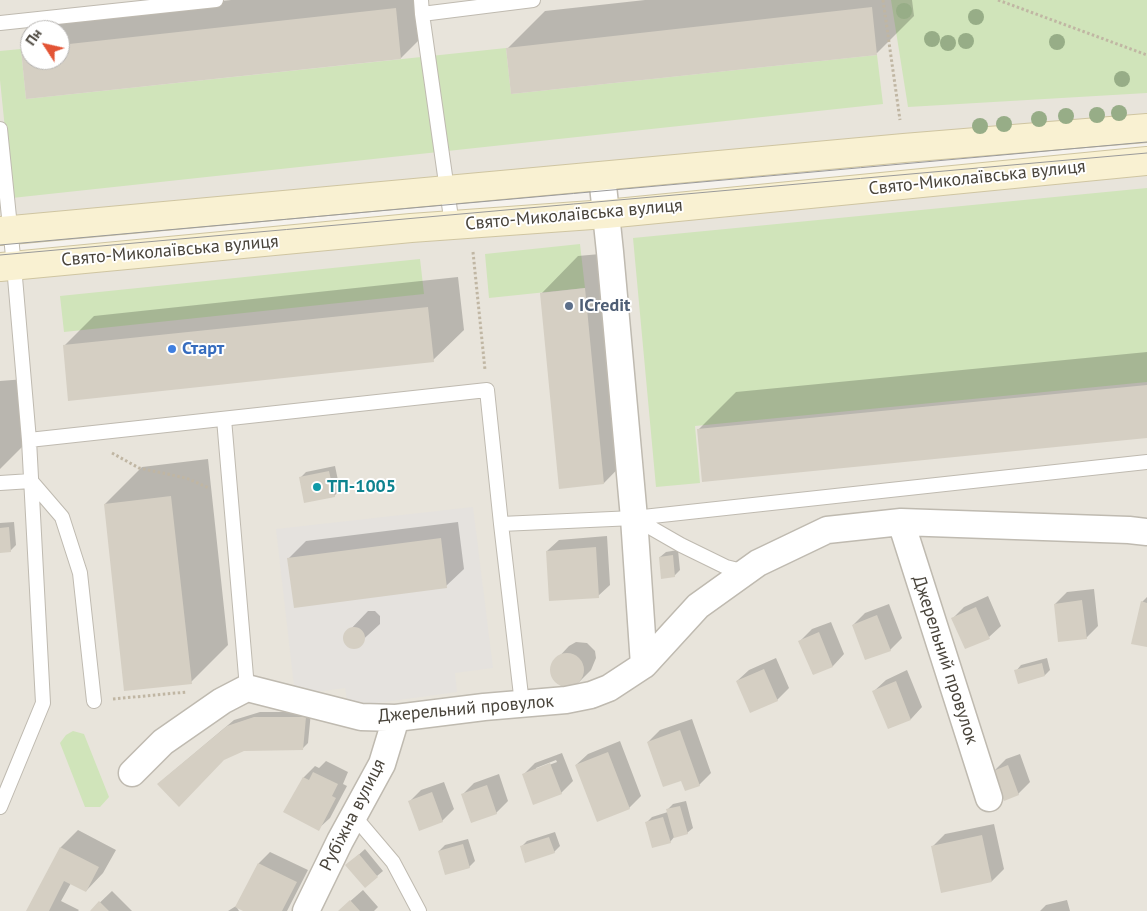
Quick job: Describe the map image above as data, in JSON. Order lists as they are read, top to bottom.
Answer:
{
  "streets": {
    "main road": ["Свято-Миколаївська вулиця"],
    "street": ["Джерельний провулок", "Рубіжна вулиця"]
  },
  "crossings": [
    ["Джерельний провулок", "Рубіжна вулиця"]
  ],
  "places": ["ICredit", "Старт", "ТП-1005"],
  "north": "top left"
}
